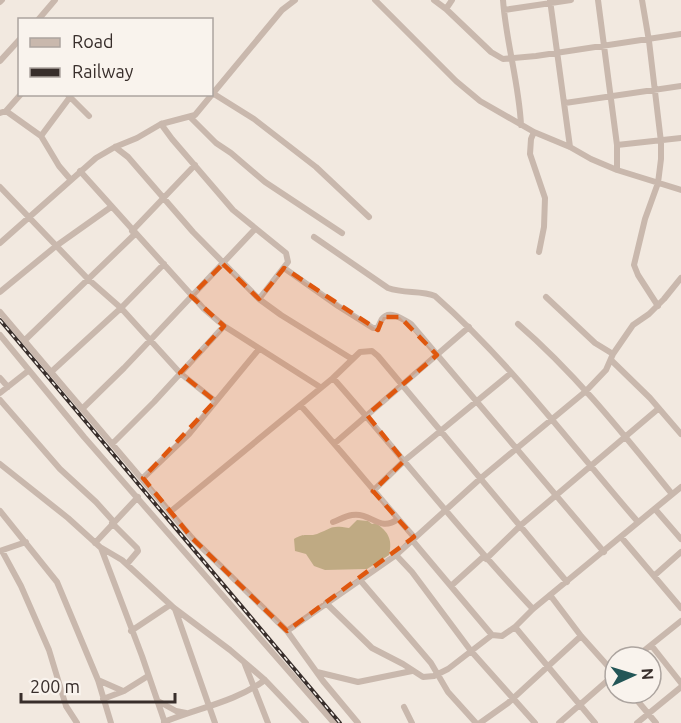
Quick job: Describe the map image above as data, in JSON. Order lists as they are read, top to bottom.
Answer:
{
  "legend": ["Road", "Railway"],
  "scale_bar": "200 m",
  "north": "right"
}
